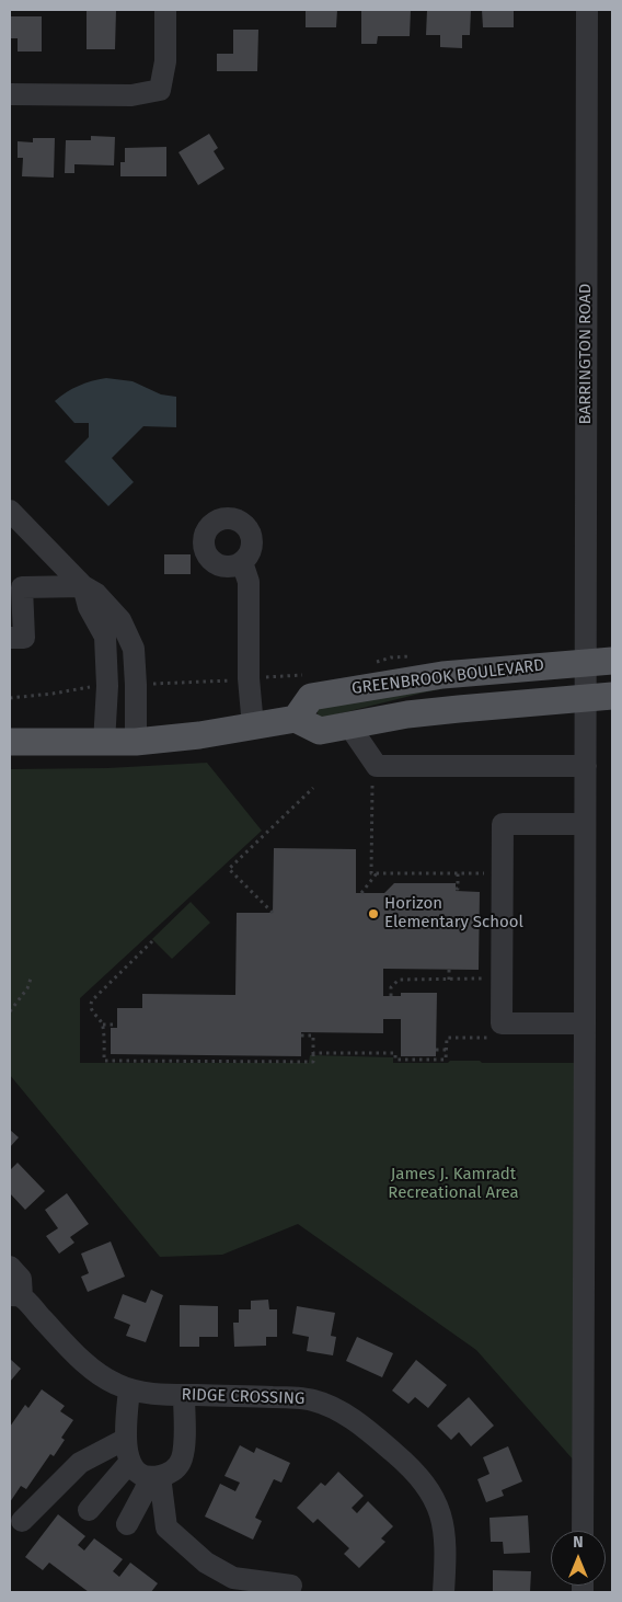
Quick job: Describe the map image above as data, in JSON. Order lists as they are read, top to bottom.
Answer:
{
  "streets": {
    "main road": ["GREENBROOK BOULEVARD"],
    "street": ["BARRINGTON ROAD", "RIDGE CROSSING"]
  },
  "crossings": [
    ["BARRINGTON ROAD", "GREENBROOK BOULEVARD"]
  ],
  "parks": ["James J. Kamradt Recreational Area"],
  "places": ["Horizon Elementary School"],
  "north": "top"
}
